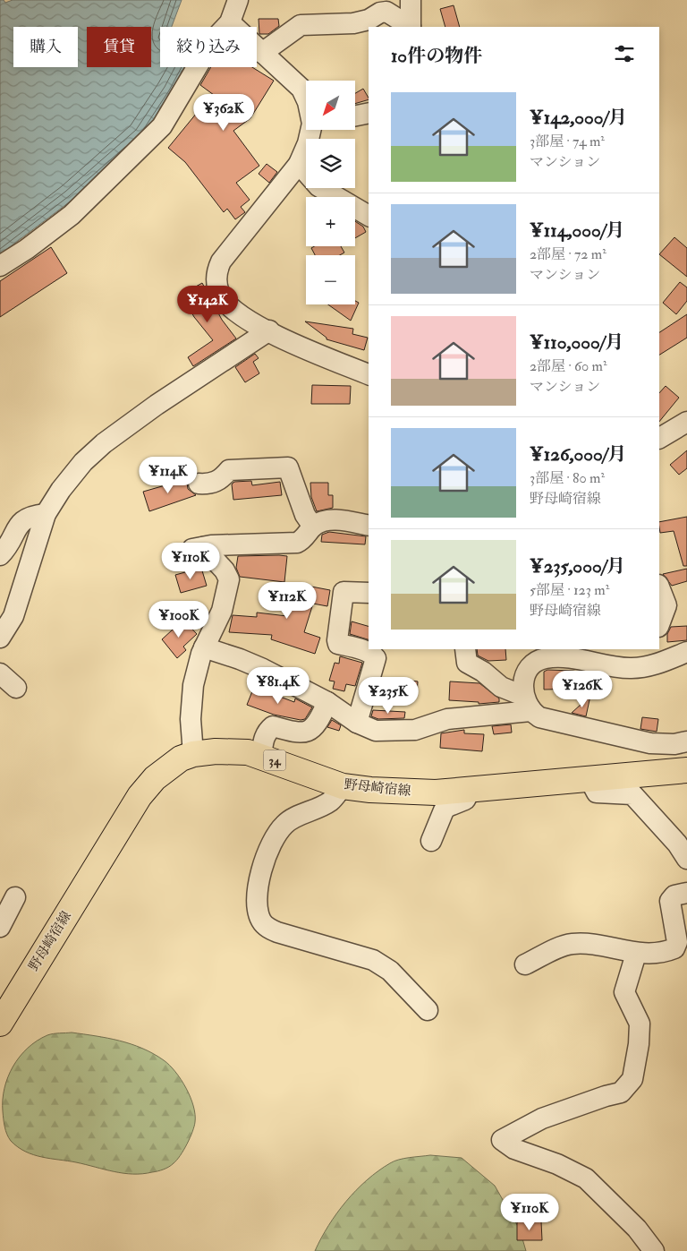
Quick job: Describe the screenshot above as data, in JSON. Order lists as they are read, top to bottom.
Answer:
{
  "streets": {
    "main road": ["34", "野母崎宿線"]
  },
  "north": "bottom left",
  "page": {
    "chip": ["購入", "賃貸", "絞り込み"],
    "heading": "10件の物件",
    "map_buttons": ["+", "−"],
    "list": [
      {
        "name": "¥142,000/月",
        "note": "3部屋 · 74 m² · マンション"
      },
      {
        "name": "¥114,000/月",
        "note": "2部屋 · 72 m² · マンション"
      },
      {
        "name": "¥110,000/月",
        "note": "2部屋 · 60 m² · マンション"
      },
      {
        "name": "¥126,000/月",
        "note": "3部屋 · 80 m² · 野母崎宿線"
      },
      {
        "name": "¥235,000/月",
        "note": "5部屋 · 123 m² · 野母崎宿線"
      }
    ],
    "price": [
      "¥362K",
      "¥142K",
      "¥114K",
      "¥110K",
      "¥112K",
      "¥100K",
      "¥81.4K",
      "¥126K",
      "¥235K",
      "¥110K"
    ]
  }
}
